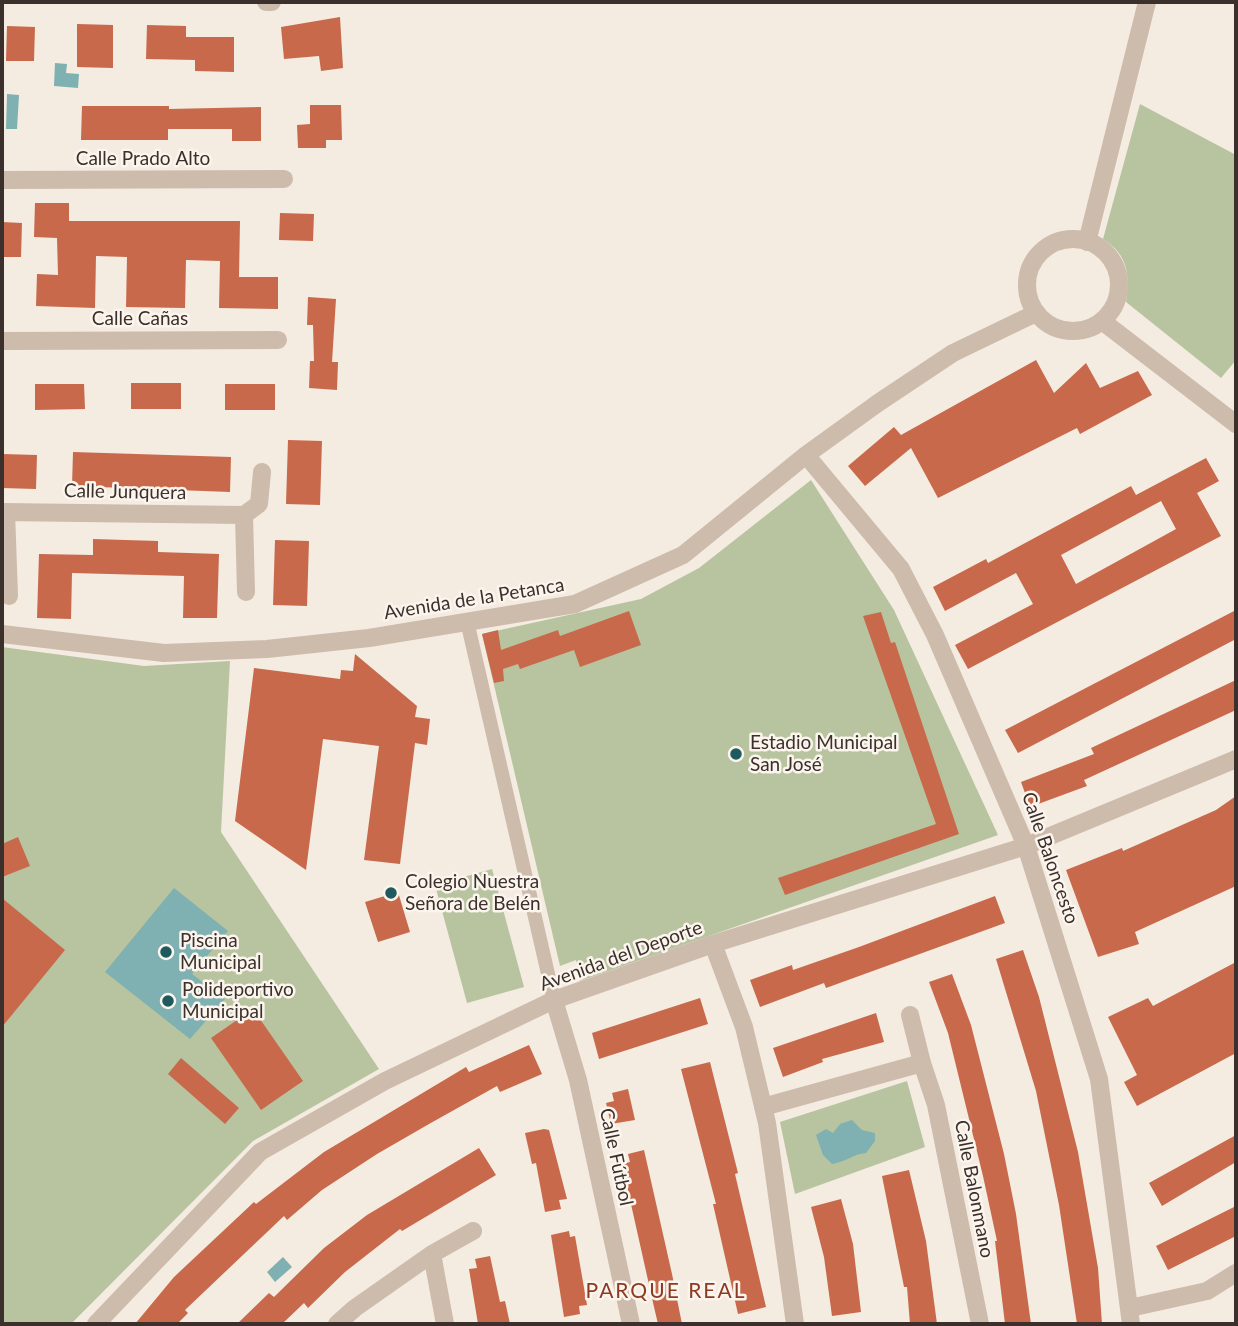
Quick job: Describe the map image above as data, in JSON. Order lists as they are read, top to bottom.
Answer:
{
  "streets": {
    "street": [
      "Calle Prado Alto",
      "Calle Cañas",
      "Calle Junquera",
      "Avenida de la Petanca",
      "Calle Baloncesto",
      "Avenida del Deporte",
      "Calle Fútbol",
      "Calle Balonmano"
    ]
  },
  "crossings": [
    ["Avenida de la Petanca", "Calle Baloncesto"],
    ["Calle Baloncesto", "Avenida del Deporte"],
    ["Avenida del Deporte", "Calle Fútbol"]
  ],
  "districts": ["PARQUE REAL"],
  "places": [
    "Estadio Municipal San José",
    "Colegio Nuestra Señora de Belén",
    "Piscina Municipal",
    "Polideportivo Municipal"
  ]
}
